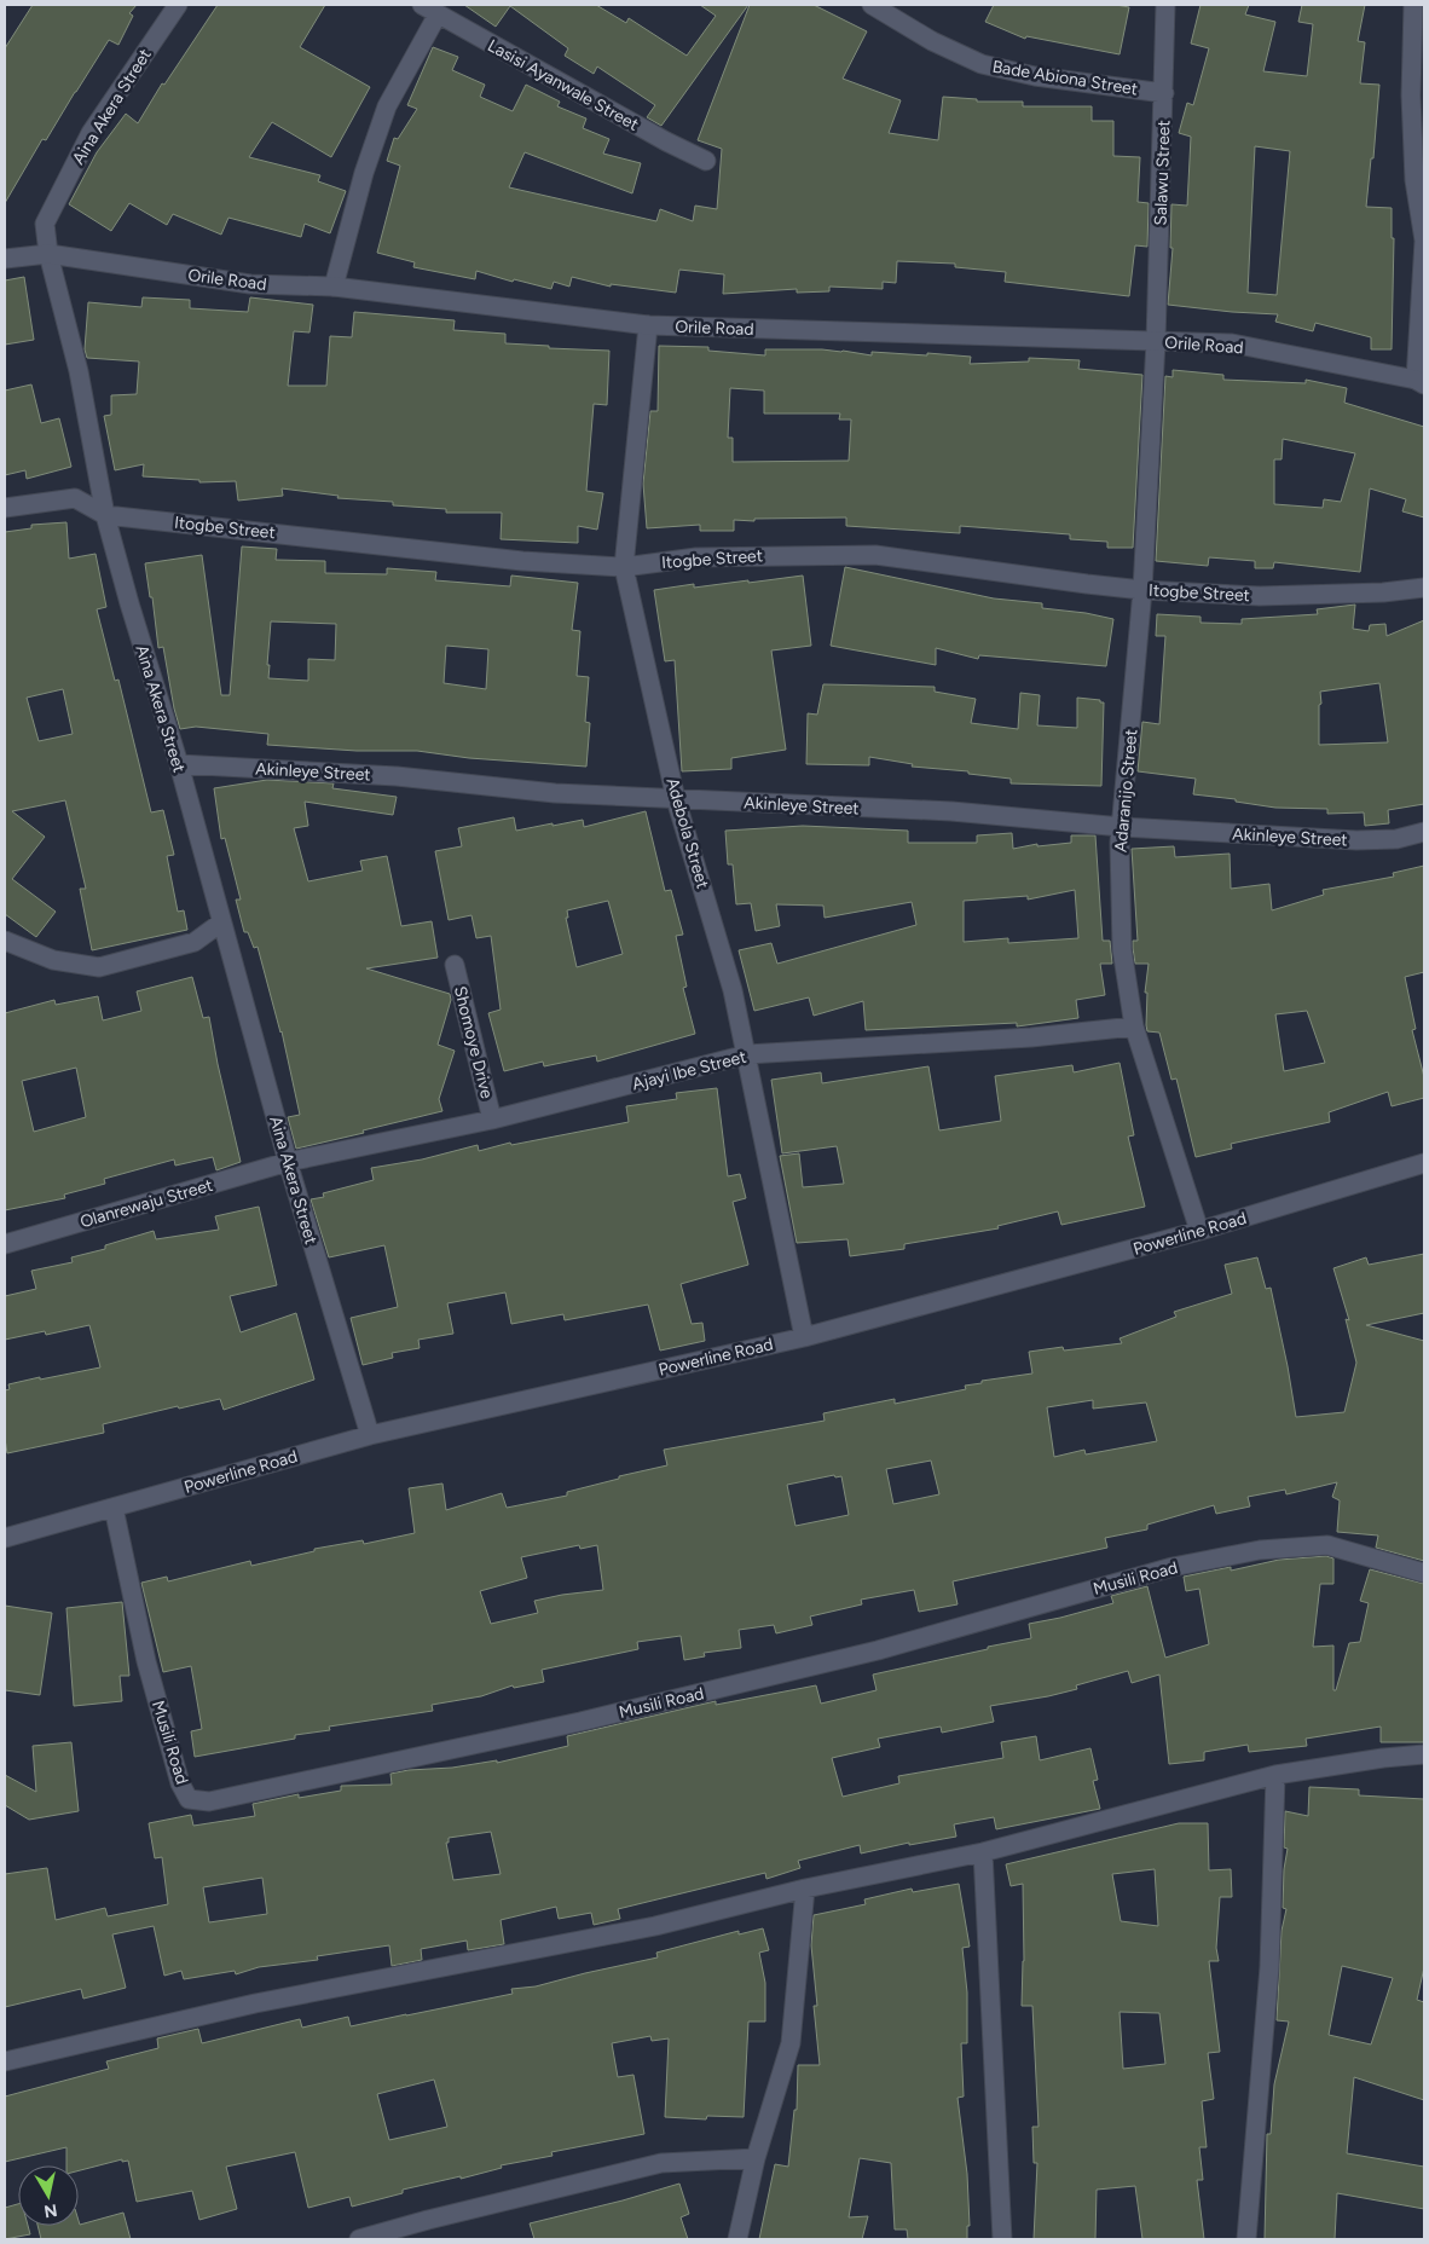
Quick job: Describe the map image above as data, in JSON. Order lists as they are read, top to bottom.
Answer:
{
  "streets": {
    "street": [
      "Bade Abiona Street",
      "Lasisi Ayanwale Street",
      "Aina Akera Street",
      "Salawu Street",
      "Orile Road",
      "Itogbe Street",
      "Akinleye Street",
      "Adaranijo Street",
      "Adebola Street",
      "Shomoye Drive",
      "Ajayi Ibe Street",
      "Olanrewaju Street",
      "Powerline Road",
      "Musili Road"
    ]
  },
  "crossings": [
    ["Bade Abiona Street", "Salawu Street"],
    ["Aina Akera Street", "Orile Road"],
    ["Aina Akera Street", "Itogbe Street"],
    ["Aina Akera Street", "Akinleye Street"],
    ["Aina Akera Street", "Ajayi Ibe Street"],
    ["Aina Akera Street", "Olanrewaju Street"],
    ["Aina Akera Street", "Powerline Road"],
    ["Salawu Street", "Orile Road"],
    ["Salawu Street", "Adaranijo Street"],
    ["Orile Road", "Adaranijo Street"],
    ["Orile Road", "Adebola Street"],
    ["Itogbe Street", "Adaranijo Street"],
    ["Itogbe Street", "Adebola Street"],
    ["Akinleye Street", "Adaranijo Street"],
    ["Akinleye Street", "Adebola Street"],
    ["Adaranijo Street", "Ajayi Ibe Street"],
    ["Adaranijo Street", "Powerline Road"],
    ["Adebola Street", "Ajayi Ibe Street"],
    ["Adebola Street", "Powerline Road"],
    ["Shomoye Drive", "Ajayi Ibe Street"],
    ["Ajayi Ibe Street", "Olanrewaju Street"],
    ["Powerline Road", "Musili Road"]
  ],
  "north": "bottom"
}
